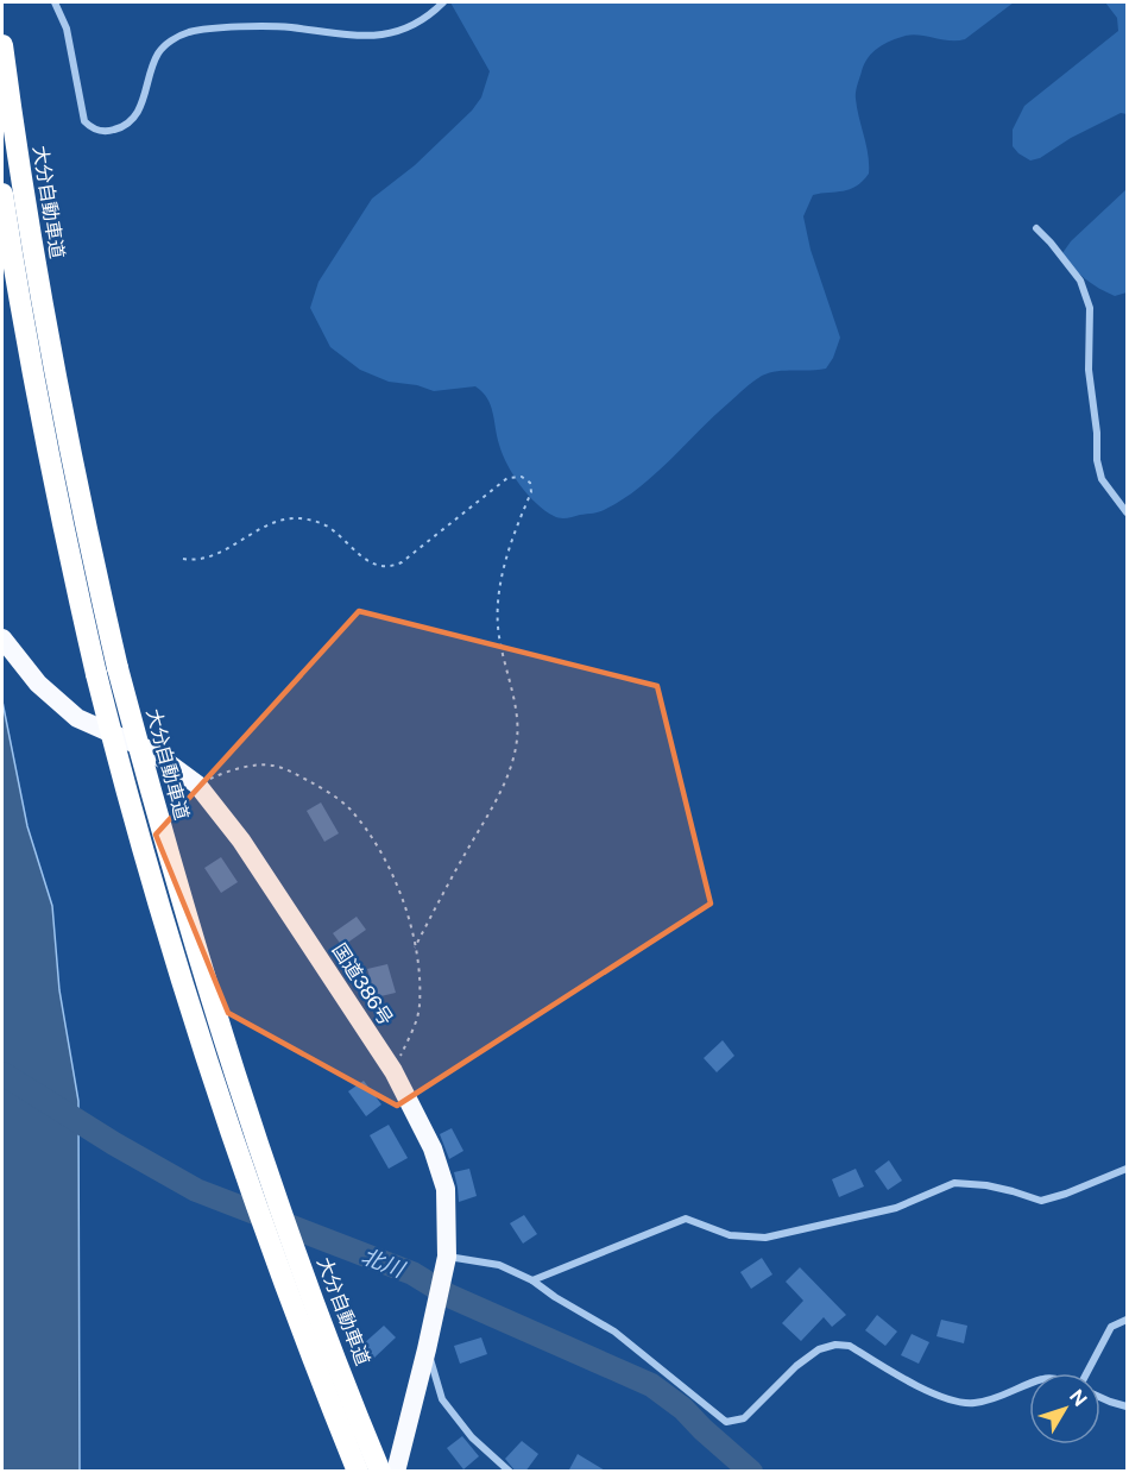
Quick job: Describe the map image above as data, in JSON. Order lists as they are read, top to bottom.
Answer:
{
  "streets": {
    "highway": ["大分自動車道", "国道386号"]
  },
  "water": ["北川"],
  "north": "top right"
}
